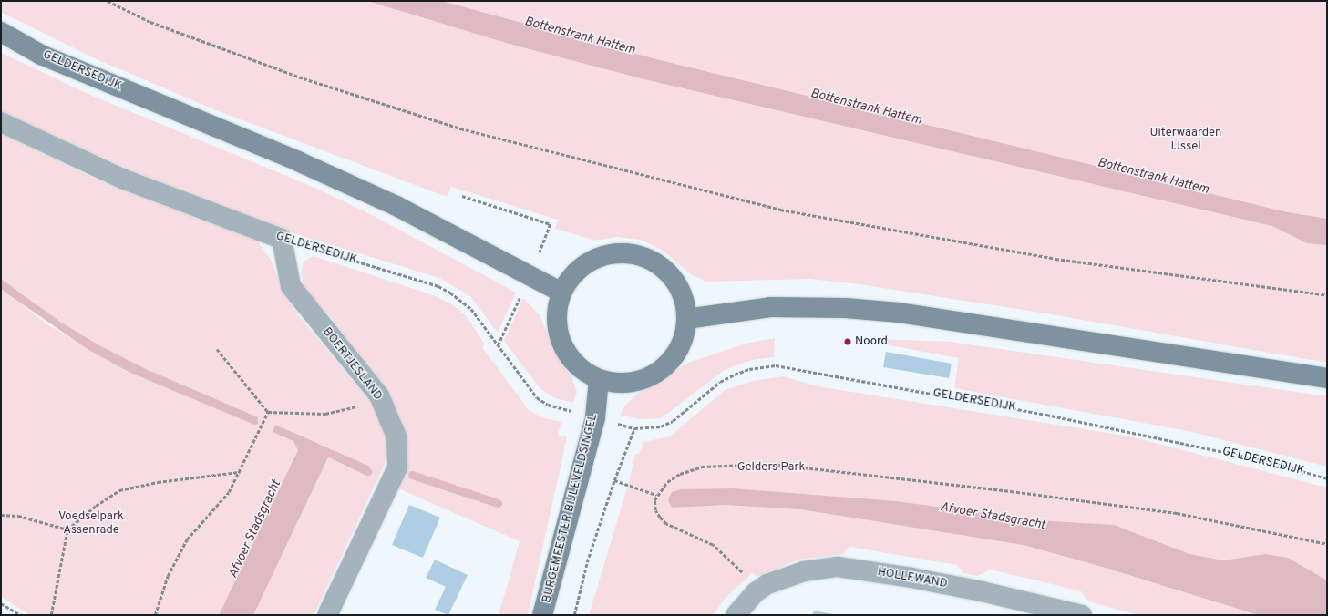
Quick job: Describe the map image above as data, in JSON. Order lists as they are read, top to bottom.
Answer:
{
  "streets": {
    "main road": ["GELDERSEDIJK", "BURGEMEESTER BIJLEVELDSINGEL"],
    "street": ["BOERTJESLAND", "HOLLEWAND"]
  },
  "crossings": [
    ["GELDERSEDIJK", "BOERTJESLAND"],
    ["GELDERSEDIJK", "BURGEMEESTER BIJLEVELDSINGEL"]
  ],
  "water": ["Bottenstrank Hattem", "Afvoer Stadsgracht"],
  "parks": ["Uiterwaarden IJssel", "Gelders Park", "Voedselpark Assenrade"],
  "places": ["Noord"]
}
